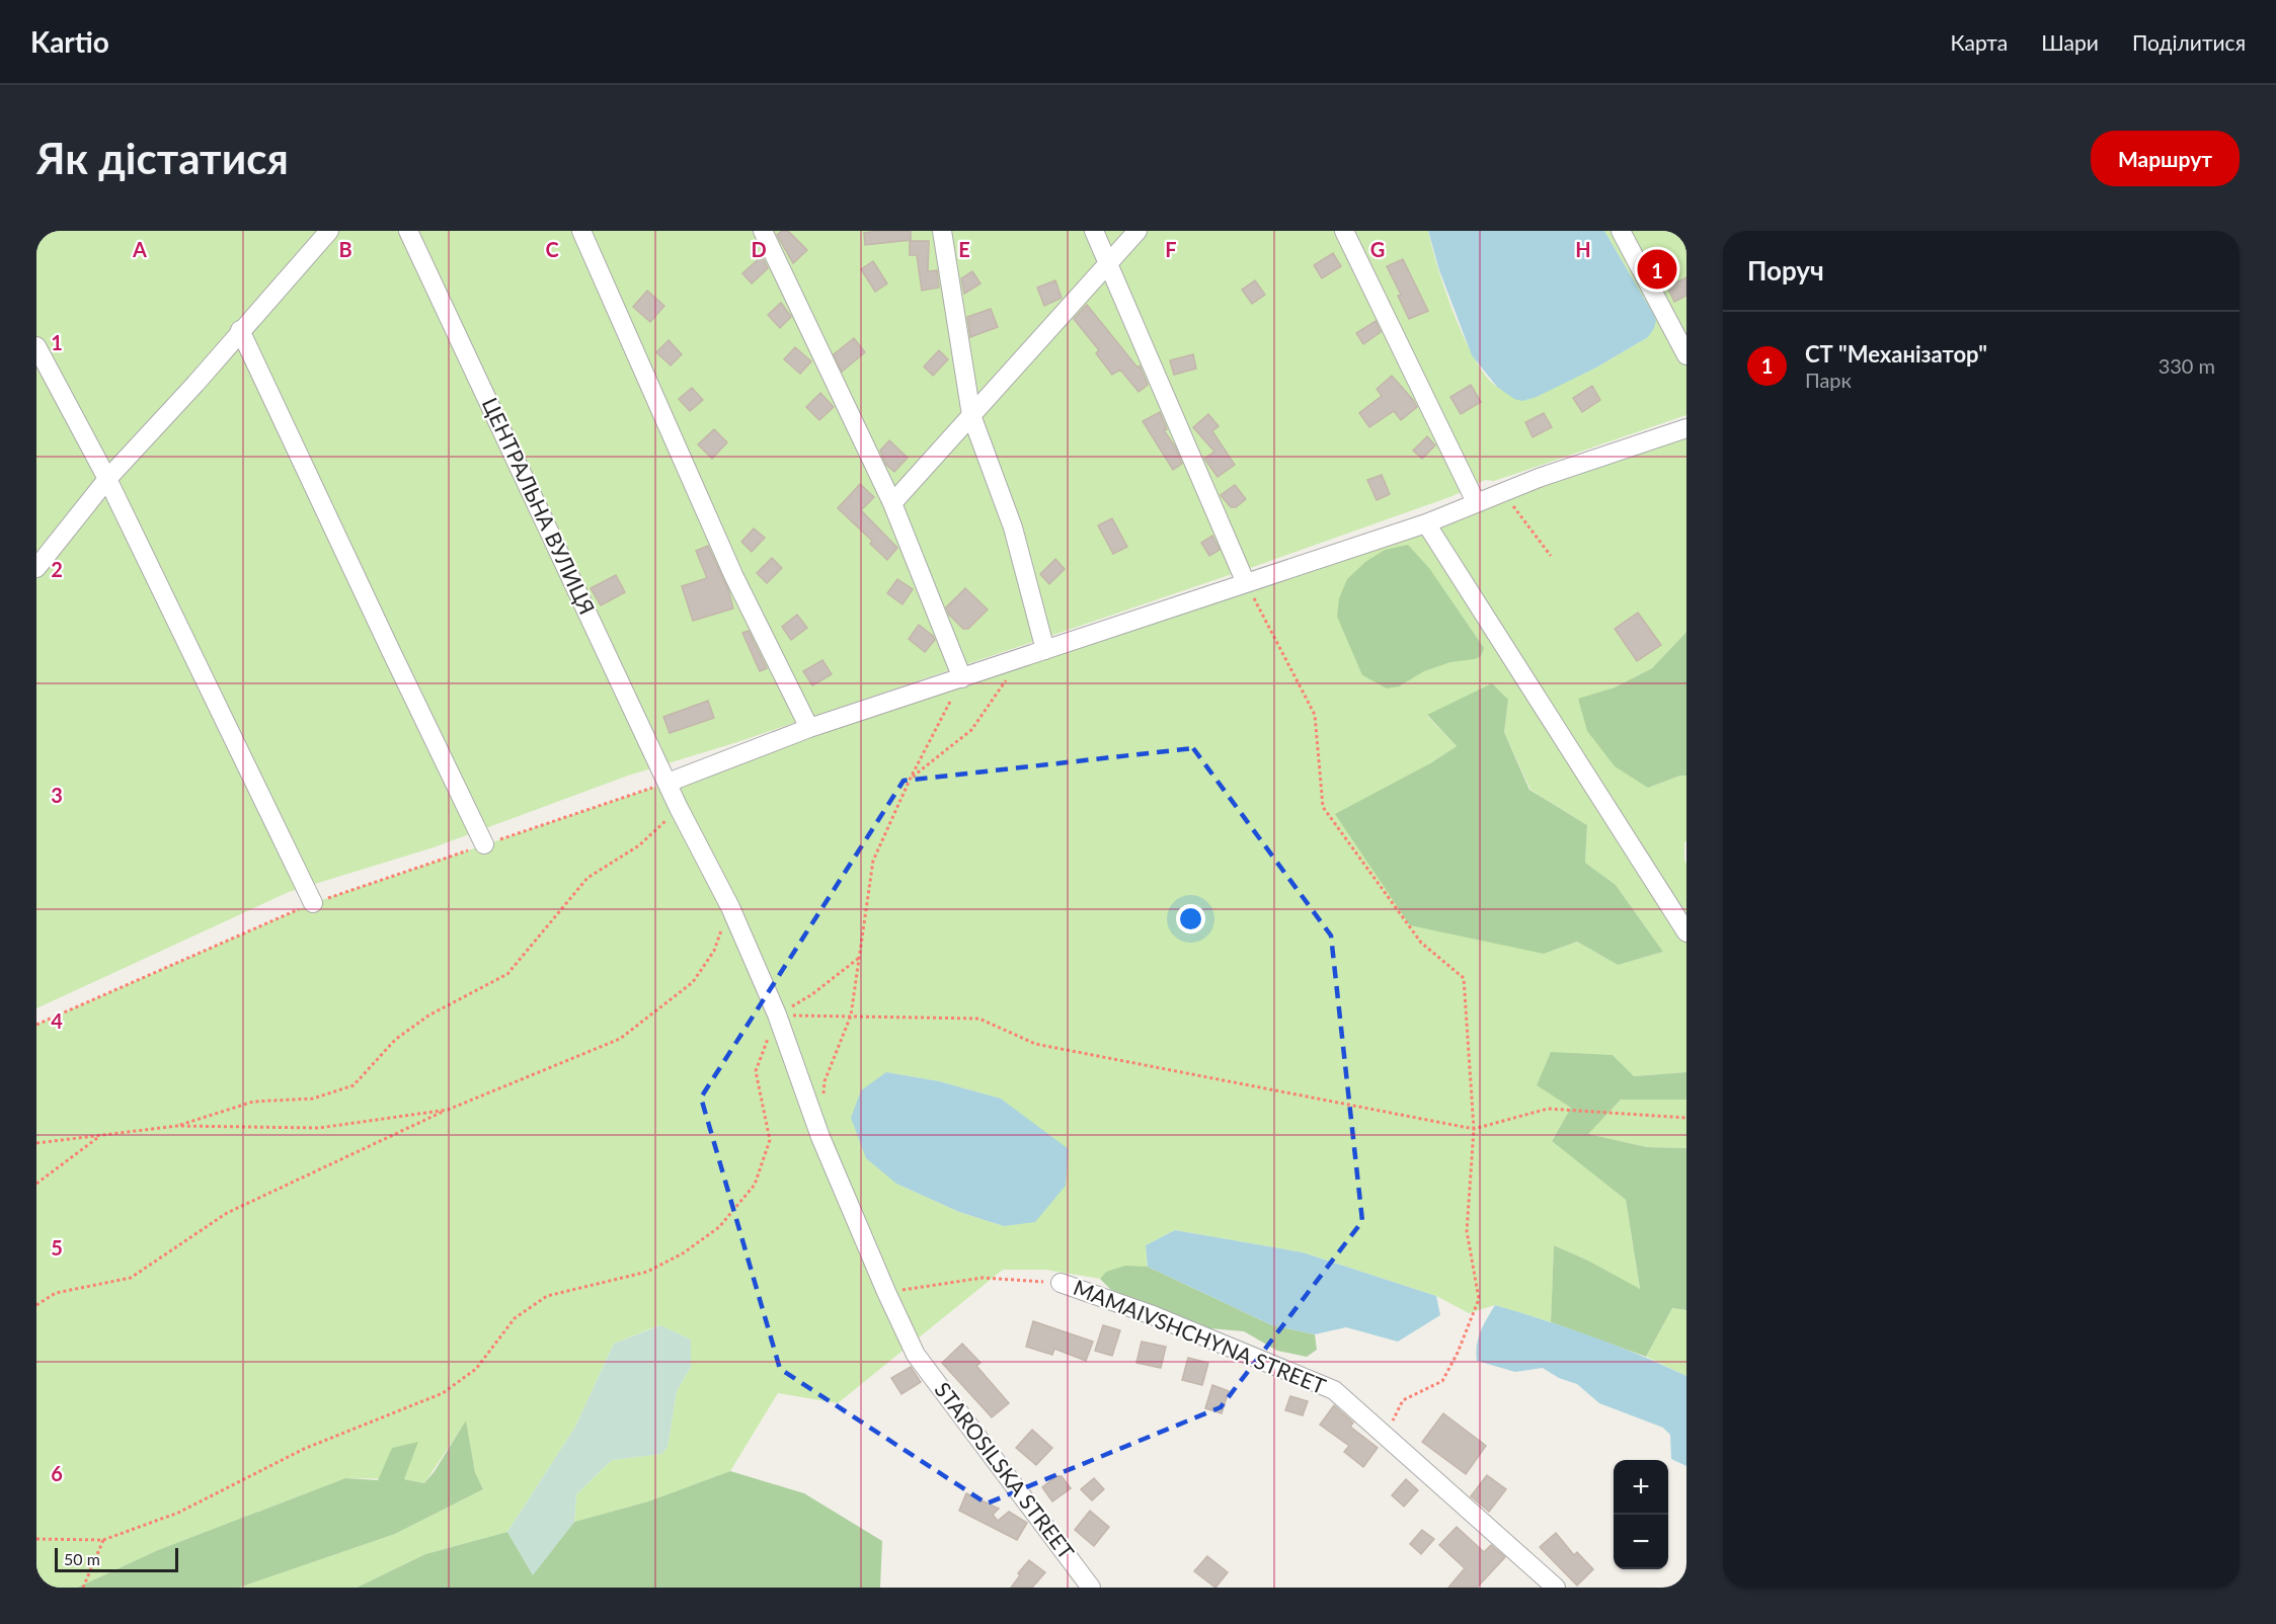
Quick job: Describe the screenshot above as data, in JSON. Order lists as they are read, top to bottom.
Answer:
{
  "streets": {
    "street": ["ЦЕНТРАЛЬНА ВУЛИЦЯ", "MAMAIVSHCHYNA STREET", "STAROSILSKA STREET"]
  },
  "crossings": [
    ["ЦЕНТРАЛЬНА ВУЛИЦЯ", "STAROSILSKA STREET"]
  ],
  "scale_bar": "50 m",
  "page": {
    "header": "Kartio",
    "nav": ["Карта", "Шари", "Поділитися"],
    "buttons": "Маршрут",
    "title": "Як дістатися",
    "heading": "Поруч",
    "pins": "1",
    "list": [
      {
        "mark": "1",
        "name": "СТ \"Механізатор\"",
        "note": "Парк",
        "value": "330 m"
      }
    ],
    "map_buttons": ["+", "−"],
    "scale": "50 m"
  },
  "grid": {
    "columns": [
      "A",
      "B",
      "C",
      "D",
      "E",
      "F",
      "G",
      "H"
    ],
    "rows": [
      "1",
      "2",
      "3",
      "4",
      "5",
      "6"
    ]
  }
}
